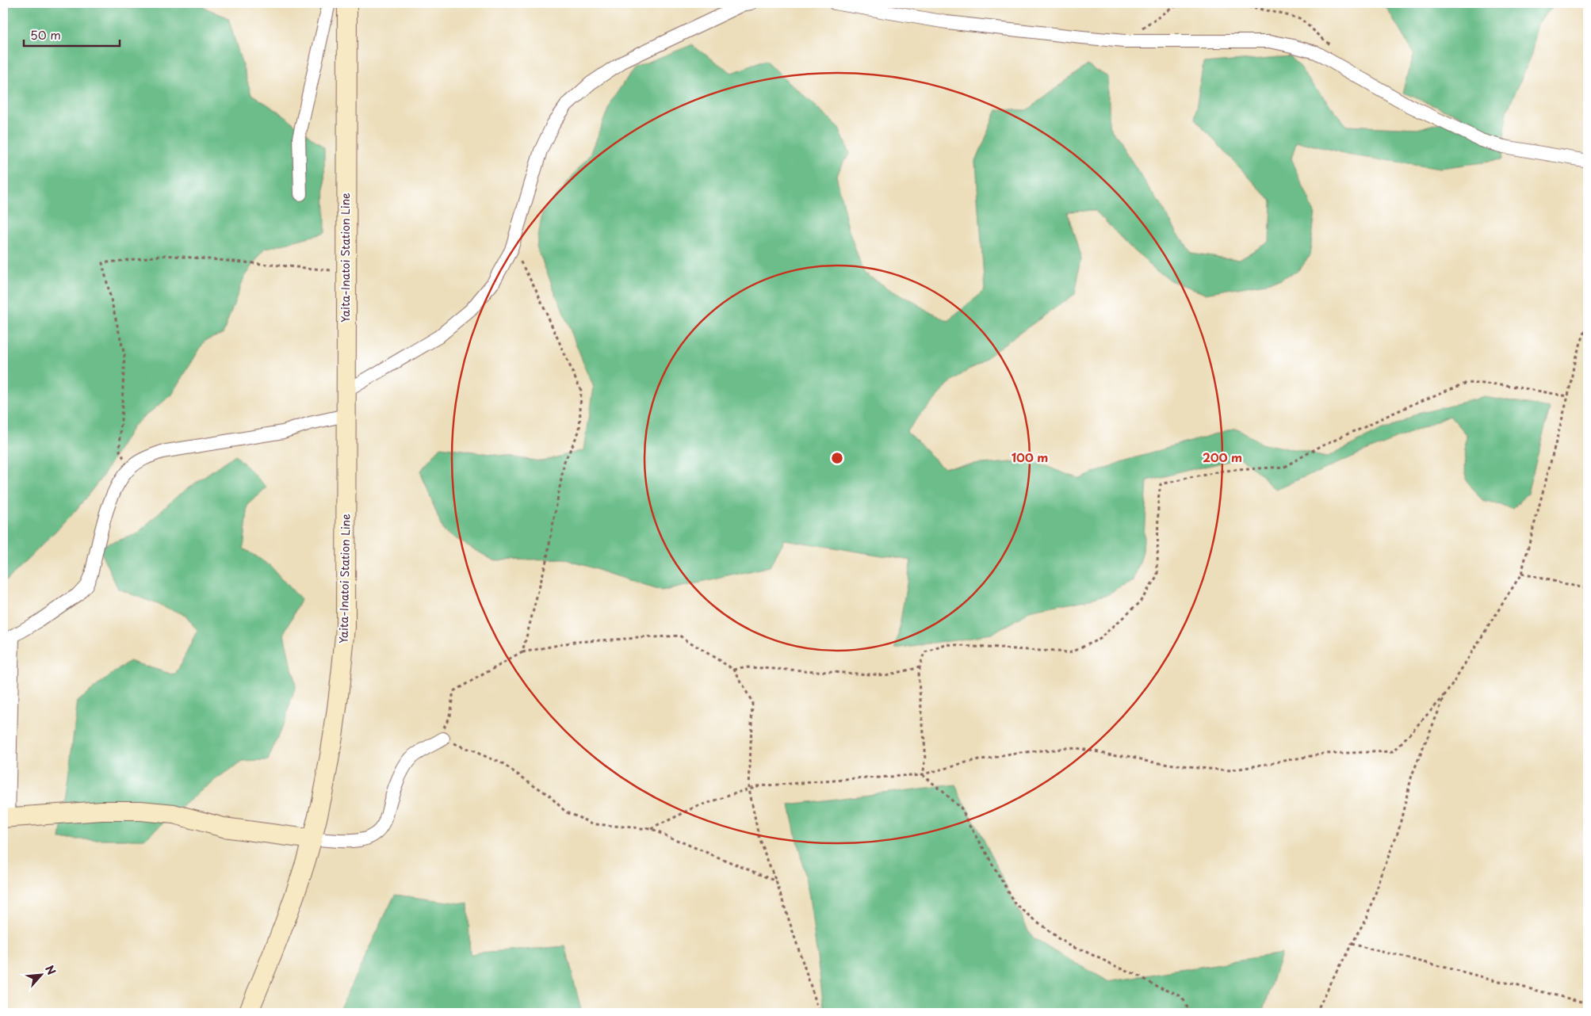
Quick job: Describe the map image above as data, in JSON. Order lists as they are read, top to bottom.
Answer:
{
  "streets": {
    "main road": ["Yaita-Inatoi Station Line"]
  },
  "scale_bar": "50 m",
  "north": "top right",
  "rings": ["100 m", "200 m"]
}
